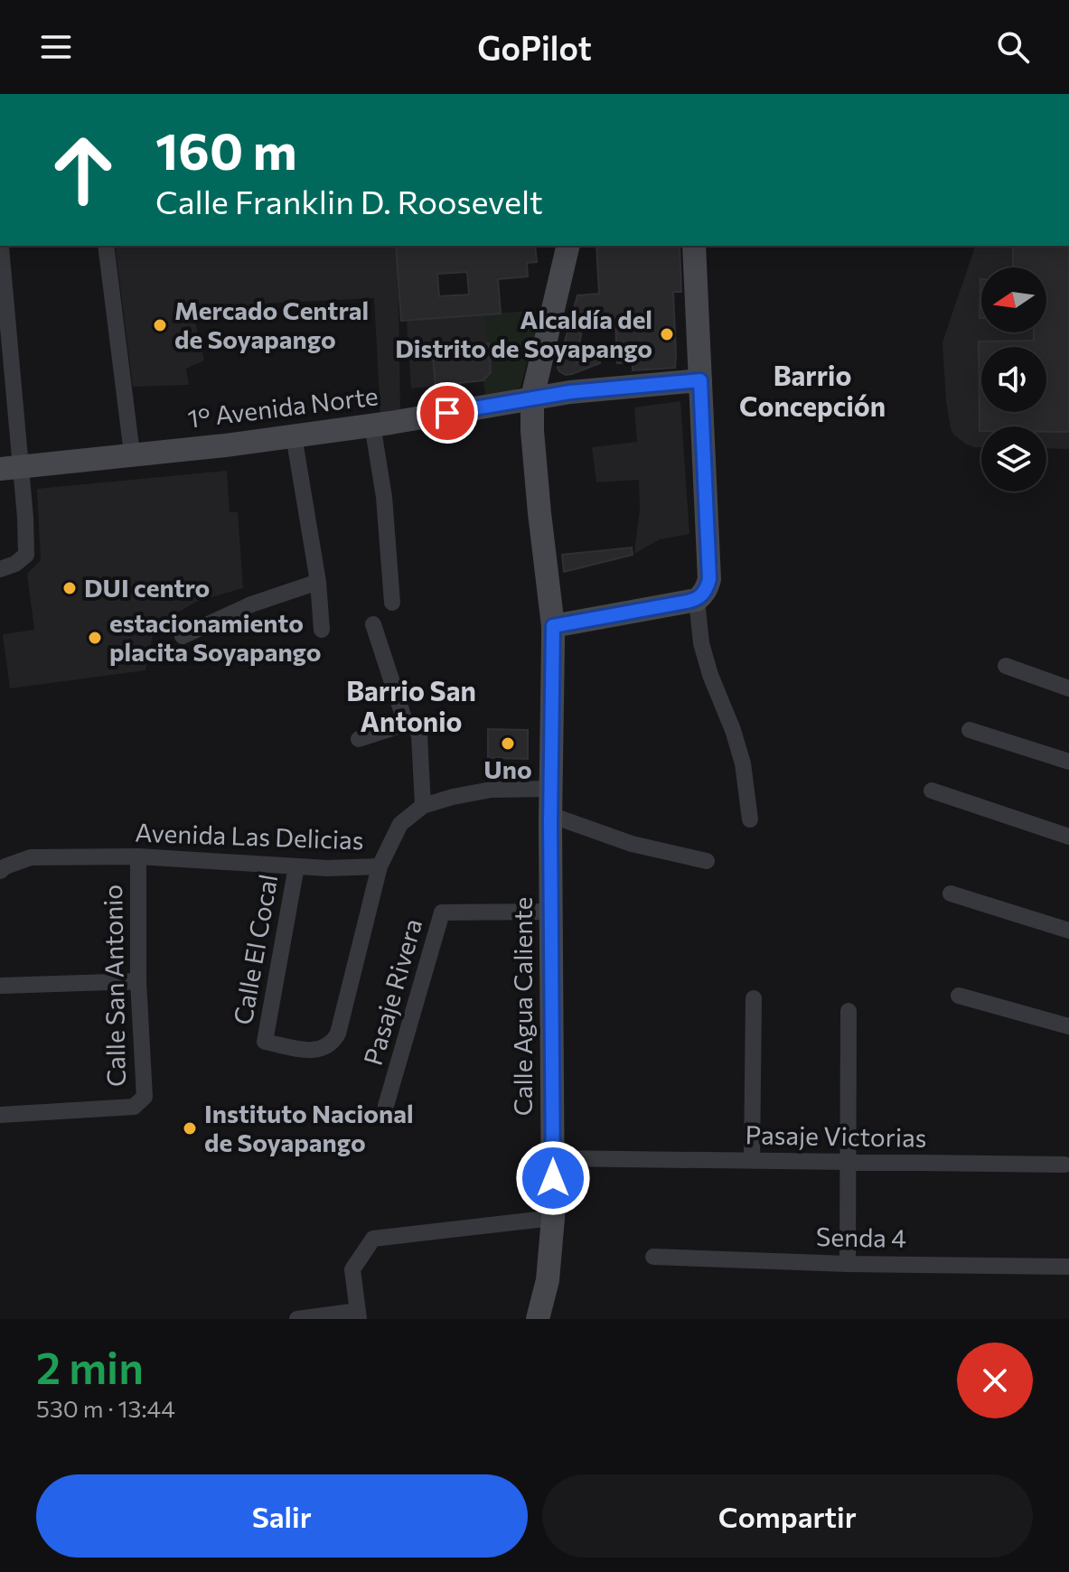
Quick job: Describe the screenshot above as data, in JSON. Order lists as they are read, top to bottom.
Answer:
{
  "streets": {
    "main road": ["1° Avenida Norte", "Calle Agua Caliente"],
    "street": [
      "Avenida Las Delicias",
      "Calle El Cocal",
      "Calle San Antonio",
      "Pasaje Rivera",
      "Pasaje Victorias",
      "Senda 4"
    ]
  },
  "crossings": [
    ["1° Avenida Norte", "Calle Agua Caliente"],
    ["Avenida Las Delicias", "Calle El Cocal"],
    ["Avenida Las Delicias", "Calle San Antonio"],
    ["Avenida Las Delicias", "Calle Agua Caliente"],
    ["Pasaje Rivera", "Calle Agua Caliente"],
    ["Calle Agua Caliente", "Pasaje Victorias"]
  ],
  "districts": ["Barrio Concepción", "Barrio San Antonio"],
  "places": [
    "Mercado Central de Soyapango",
    "Alcaldía del Distrito de Soyapango",
    "DUI centro",
    "estacionamiento placita Soyapango",
    "Uno",
    "Instituto Nacional de Soyapango"
  ],
  "north": "left",
  "page": {
    "header": "GoPilot",
    "turn": ["160 m", "Calle Franklin D. Roosevelt"],
    "heading": ["2 min", "530 m · 13:44"],
    "buttons": ["Salir", "Compartir"]
  }
}
